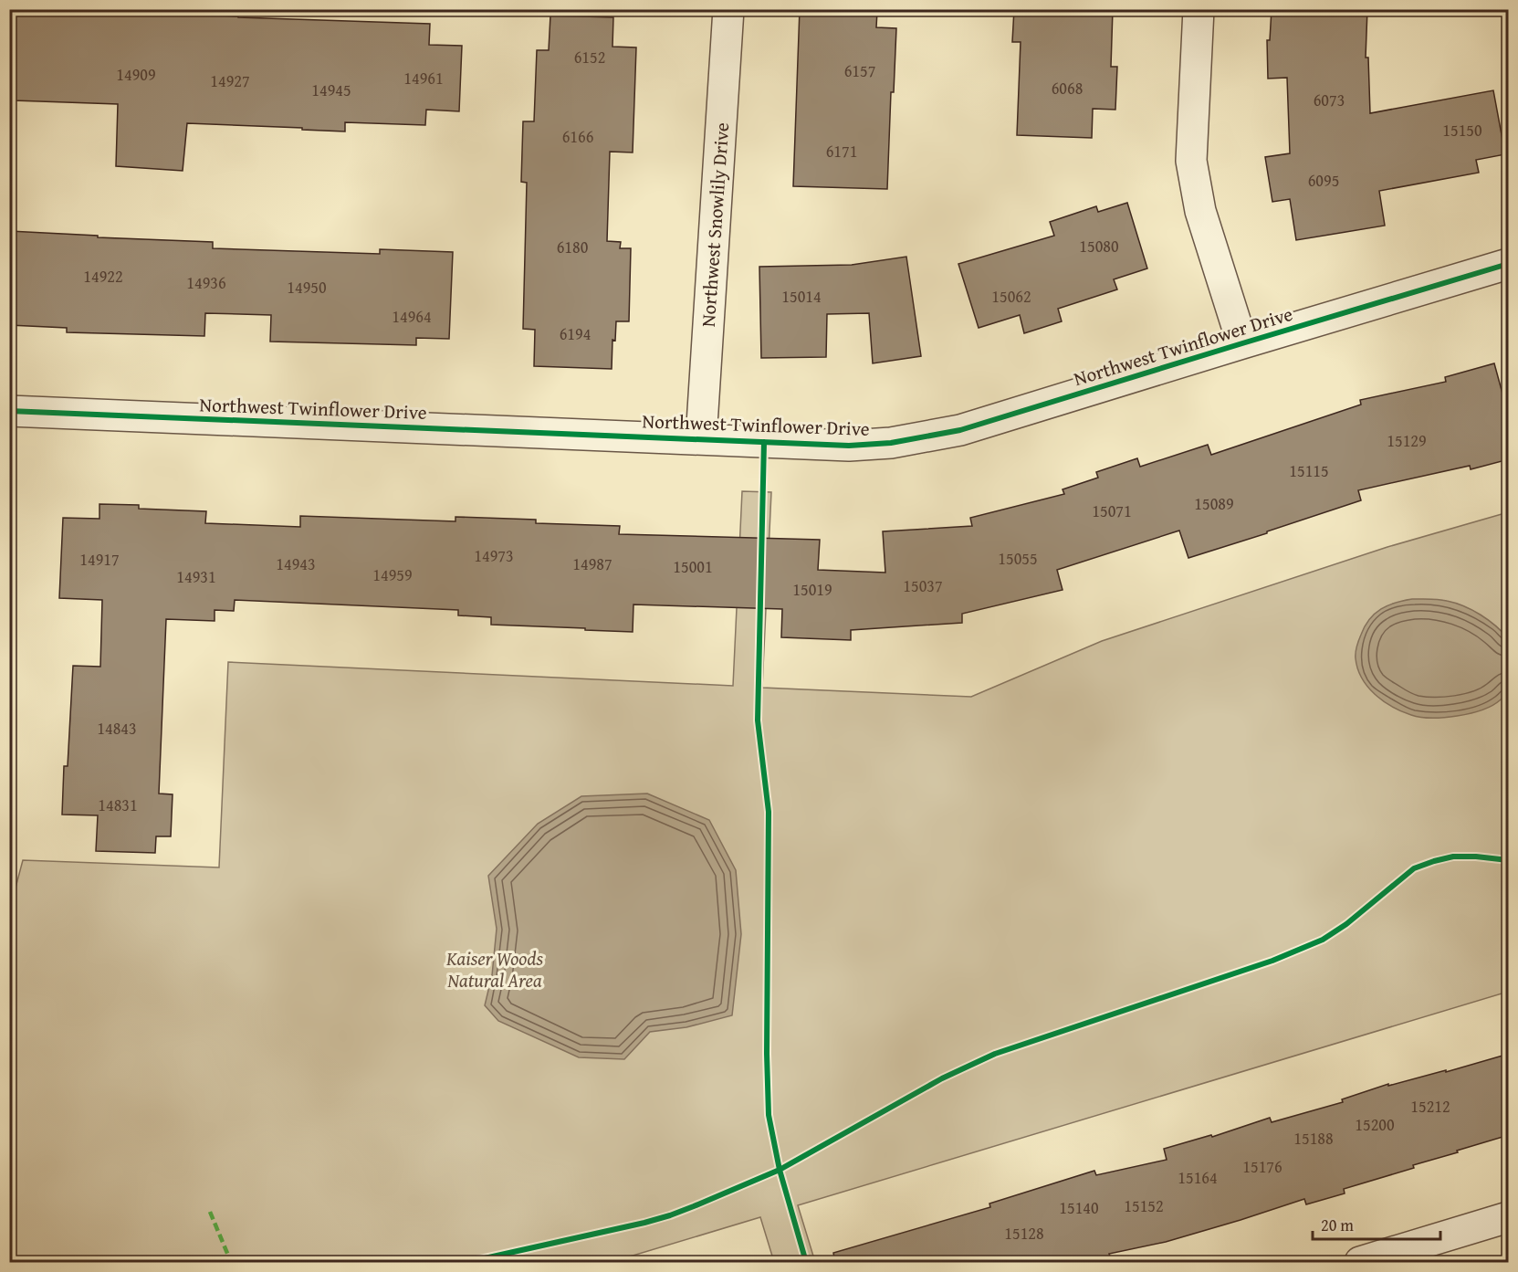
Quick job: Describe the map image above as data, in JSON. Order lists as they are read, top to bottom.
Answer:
{
  "streets": {
    "street": ["Northwest Snowlily Drive", "Northwest Twinflower Drive"]
  },
  "crossings": [
    ["Northwest Snowlily Drive", "Northwest Twinflower Drive"]
  ],
  "parks": ["Kaiser Woods Natural Area"],
  "house_numbers": [
    "6152",
    "6157",
    "14909",
    "14961",
    "14927",
    "6068",
    "14945",
    "6073",
    "15150",
    "6166",
    "6171",
    "6095",
    "15080",
    "6180",
    "14922",
    "14936",
    "14950",
    "15014",
    "15062",
    "14964",
    "6194",
    "15129",
    "15115",
    "15089",
    "15071",
    "14973",
    "15055",
    "14917",
    "14943",
    "14987",
    "15001",
    "14959",
    "14931",
    "15037",
    "15019",
    "14843",
    "14831",
    "15212",
    "15200",
    "15188",
    "15176",
    "15164",
    "15152",
    "15140",
    "15128"
  ],
  "scale_bar": "20 m"
}
